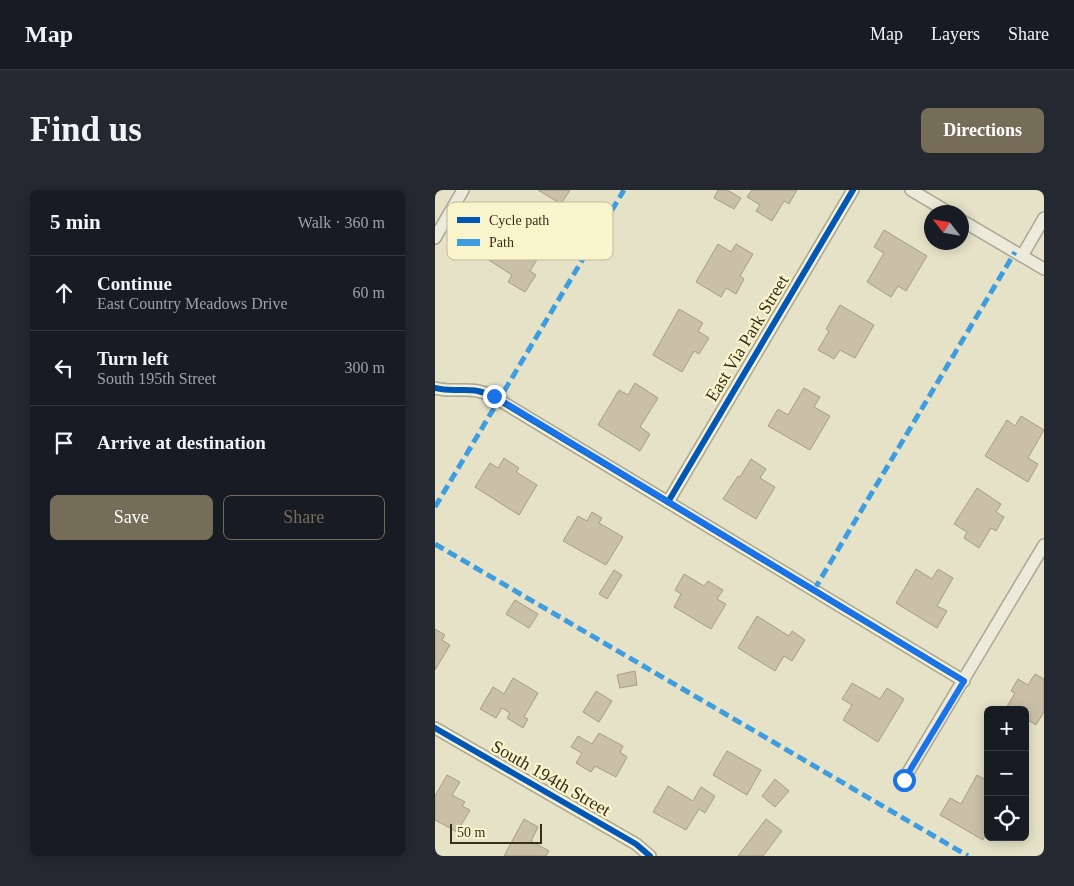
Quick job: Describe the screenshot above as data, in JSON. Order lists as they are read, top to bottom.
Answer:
{
  "streets": {
    "street": ["East Via Park Street", "South 194th Street"]
  },
  "legend": ["Cycle path", "Path"],
  "scale_bar": "50 m",
  "north": "top left",
  "page": {
    "header": "Map",
    "nav": ["Map", "Layers", "Share"],
    "buttons": [
      "Directions",
      ["Save", "Share"]
    ],
    "title": "Find us",
    "heading": ["5 min", "Walk · 360 m"],
    "list": [
      ["Continue", "East Country Meadows Drive", "60 m"],
      ["Turn left", "South 195th Street", "300 m"],
      "Arrive at destination"
    ],
    "map_buttons": ["+", "−"],
    "scale": "50 m"
  }
}
